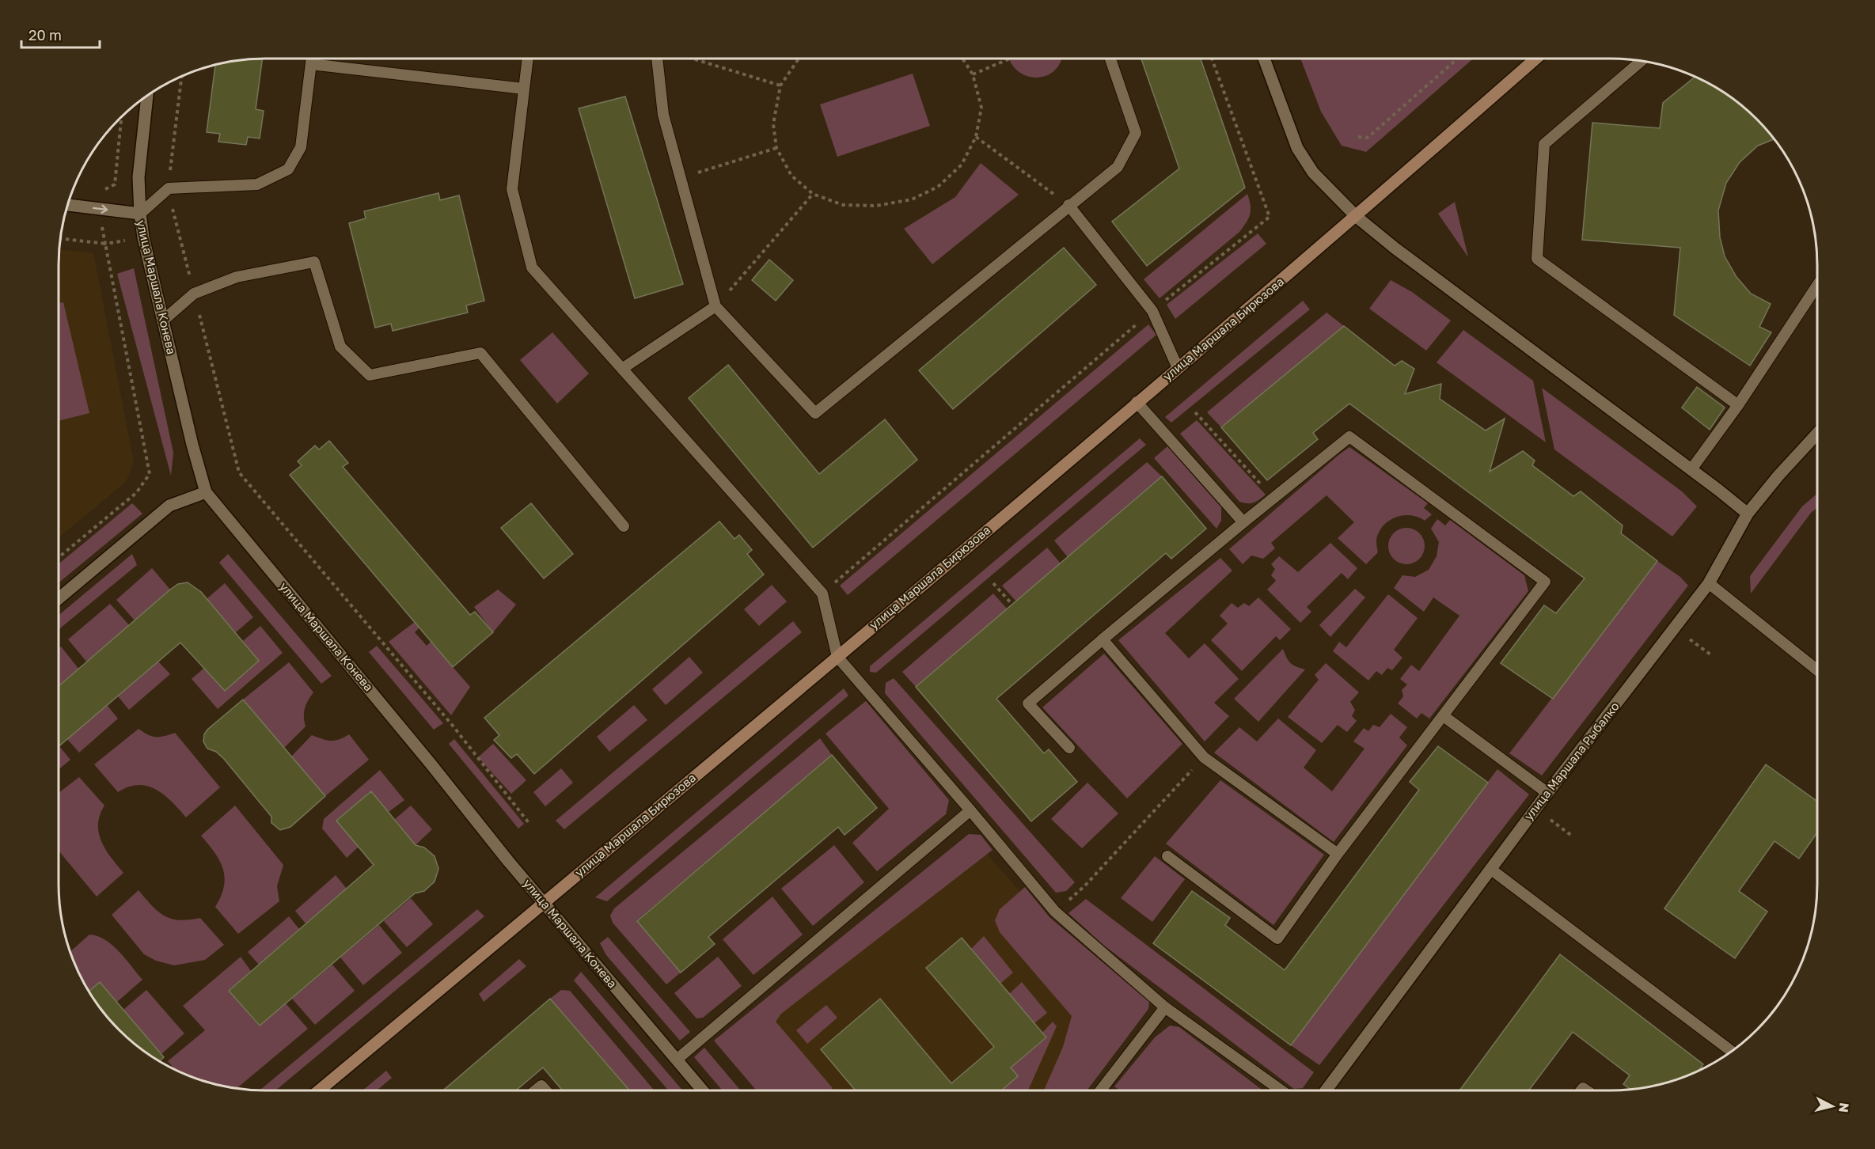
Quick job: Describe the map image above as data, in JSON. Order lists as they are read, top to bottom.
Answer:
{
  "streets": {
    "main road": ["улица Маршала Бирюзова"],
    "street": ["улица Маршала Конева", "улица Маршала Рыбалко"]
  },
  "crossings": [
    ["улица Маршала Конева", "улица Маршала Бирюзова"]
  ],
  "scale_bar": "20 m",
  "north": "right"
}
